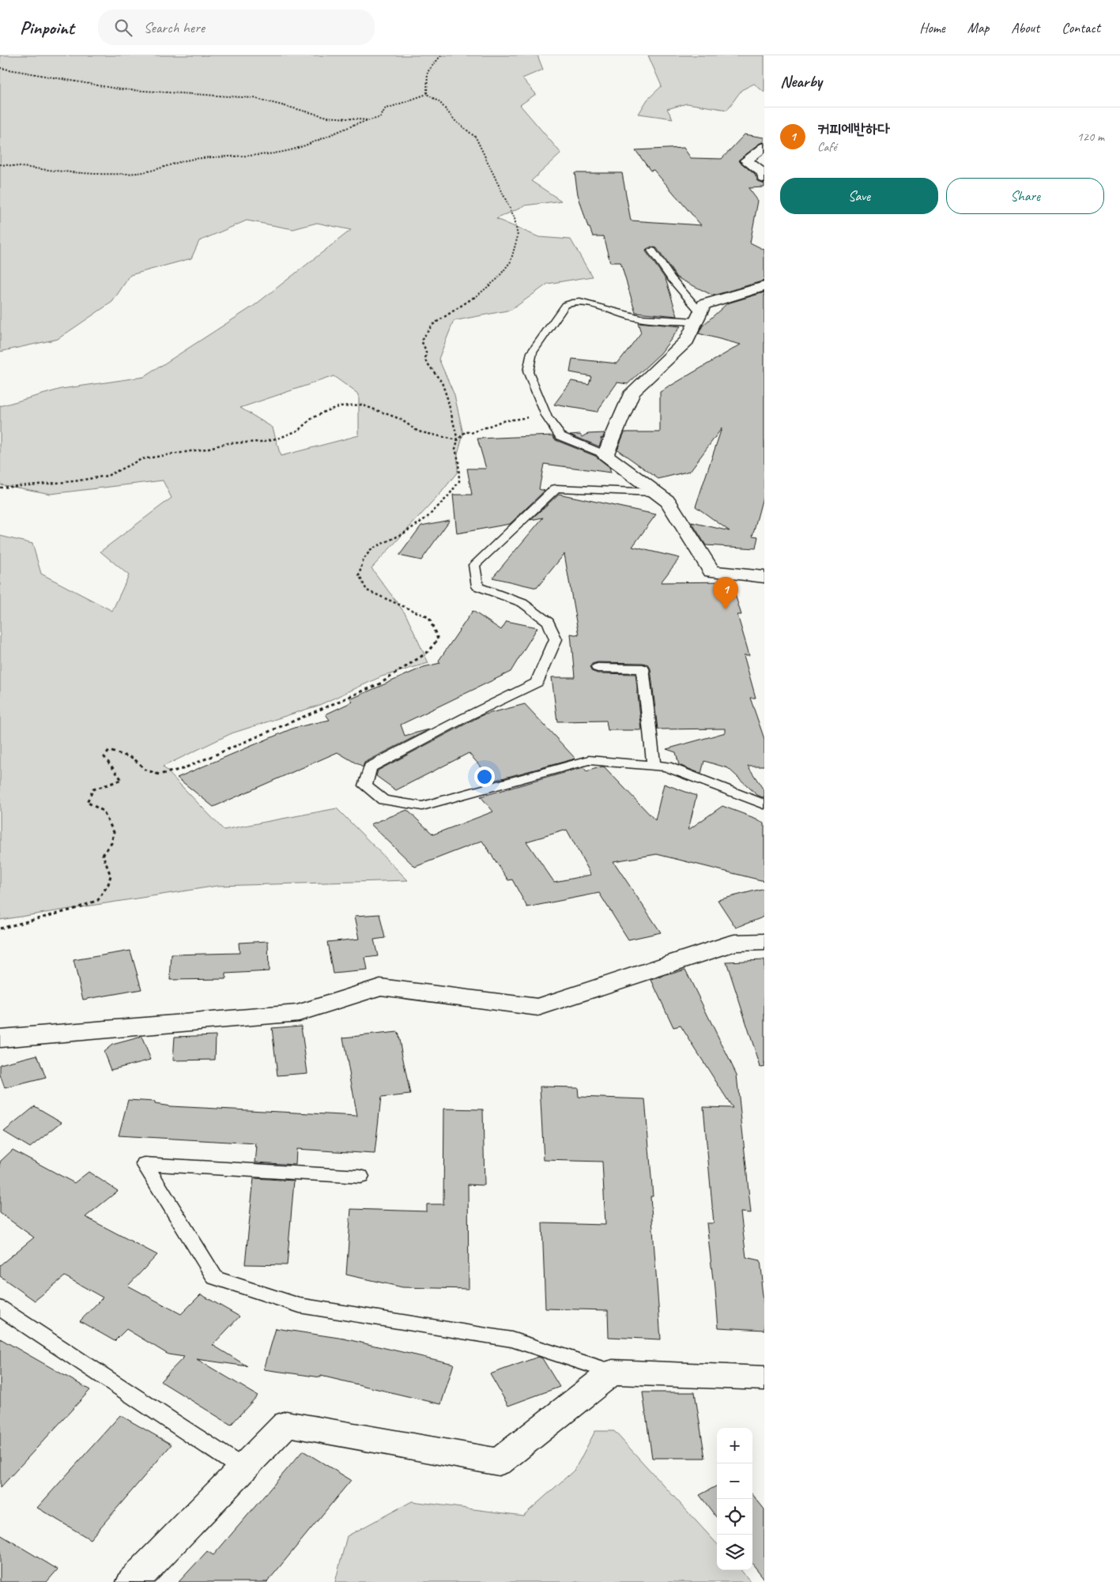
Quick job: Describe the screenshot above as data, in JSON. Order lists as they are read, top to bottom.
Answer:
{
  "page": {
    "header": "Pinpoint",
    "search": "Search here",
    "nav": [
      "Home",
      "Map",
      "About",
      "Contact"
    ],
    "heading": "Nearby",
    "list": [
      {
        "mark": "1",
        "name": "커피에반하다",
        "note": "Café",
        "value": "120 m"
      }
    ],
    "buttons": ["Save", "Share"],
    "pins": "1",
    "map_buttons": ["+", "−"]
  }
}
